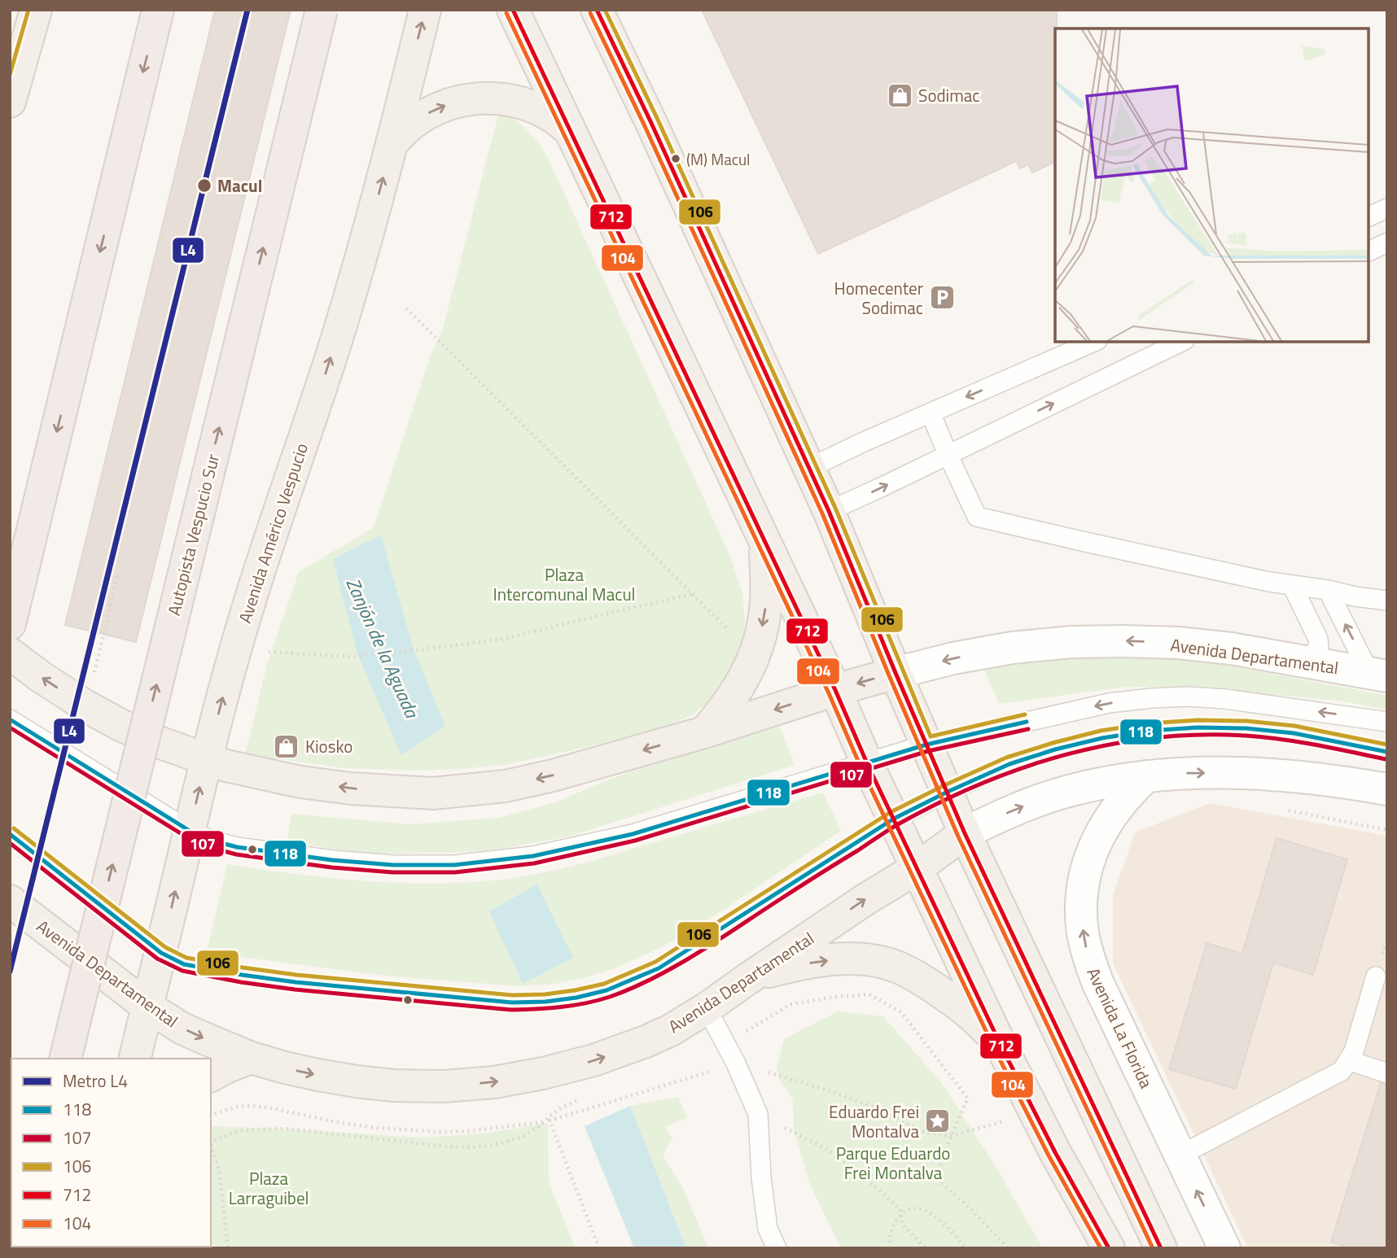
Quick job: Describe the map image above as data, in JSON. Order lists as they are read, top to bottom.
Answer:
{
  "streets": {
    "highway": ["Autopista Vespucio Sur"],
    "main road": ["Avenida Américo Vespucio", "Avenida Departamental", "Avenida La Florida"]
  },
  "crossings": [
    ["Avenida Américo Vespucio", "Avenida Departamental"],
    ["Avenida Departamental", "Avenida La Florida"]
  ],
  "one_way": ["Avenida Américo Vespucio"],
  "water": ["Zanjón de la Aguada"],
  "parks": ["Plaza Intercomunal Macul", "Parque Eduardo Frei Montalva", "Plaza Larraguibel"],
  "places": {
    "shop": ["Sodimac", "Kiosko"],
    "other": ["(M) Macul", "Macul"],
    "parking": ["Homecenter Sodimac"],
    "place": ["Eduardo Frei Montalva"]
  },
  "lines": [
    "metro line L4",
    "transit line 106",
    "transit line 712",
    "transit line 104",
    "transit line 118",
    "transit line 107"
  ],
  "legend": [
    "Metro L4",
    "118",
    "107",
    "106",
    "712",
    "104"
  ]
}
